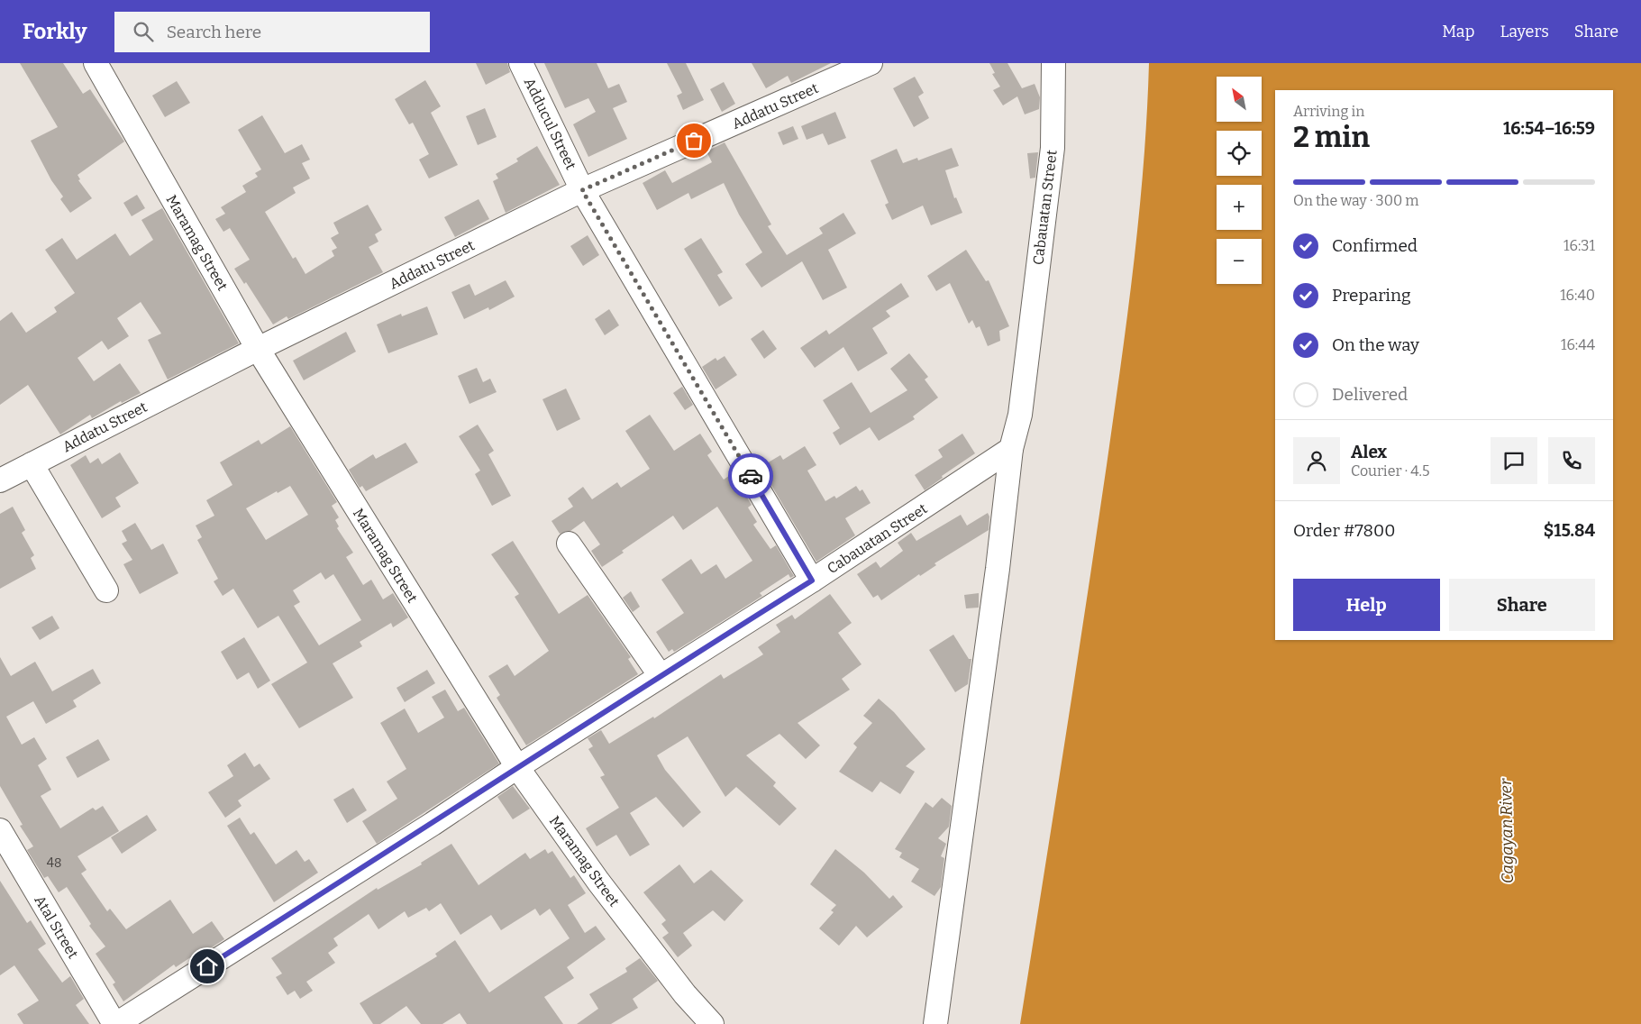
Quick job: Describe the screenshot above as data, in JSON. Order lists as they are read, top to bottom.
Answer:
{
  "streets": {
    "street": [
      "Addatu Street",
      "Adducul Street",
      "Cabauatan Street",
      "Maramag Street",
      "Atal Street"
    ]
  },
  "crossings": [
    ["Addatu Street", "Adducul Street"],
    ["Addatu Street", "Maramag Street"],
    ["Adducul Street", "Cabauatan Street"],
    ["Cabauatan Street", "Maramag Street"],
    ["Cabauatan Street", "Atal Street"]
  ],
  "water": ["Cagayan River"],
  "house_numbers": ["48"],
  "north": "top left",
  "page": {
    "header": "Forkly",
    "search": "Search here",
    "nav": ["Map", "Layers", "Share"],
    "map_buttons": ["+", "−"],
    "heading": ["2 min", "Arriving in", "16:54–16:59"],
    "panel": [
      "Alex",
      "Courier · 4.5",
      "Order #7800",
      "$15.84"
    ],
    "bar": "On the way · 300 m",
    "list": [
      ["Confirmed", "16:31"],
      ["Preparing", "16:40"],
      ["On the way", "16:44"],
      "Delivered"
    ],
    "buttons": ["Help", "Share"]
  }
}
